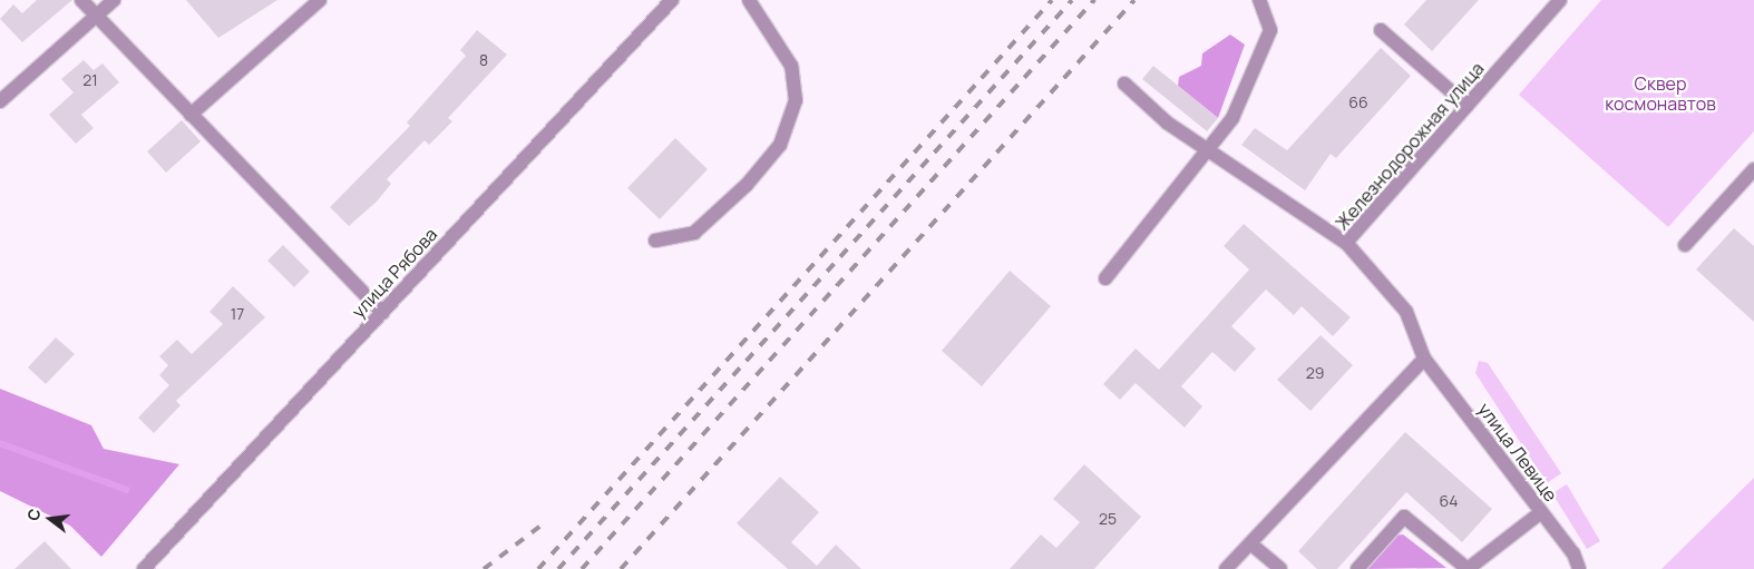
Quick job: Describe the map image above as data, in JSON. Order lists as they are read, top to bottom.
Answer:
{
  "streets": {
    "street": ["Железнодорожная улица", "улица Рябова", "улица Левице"]
  },
  "crossings": [
    ["Железнодорожная улица", "улица Левице"]
  ],
  "parks": ["Сквер космонавтов"],
  "house_numbers": [
    "8",
    "21",
    "66",
    "17",
    "29",
    "64",
    "25"
  ],
  "north": "left"
}
